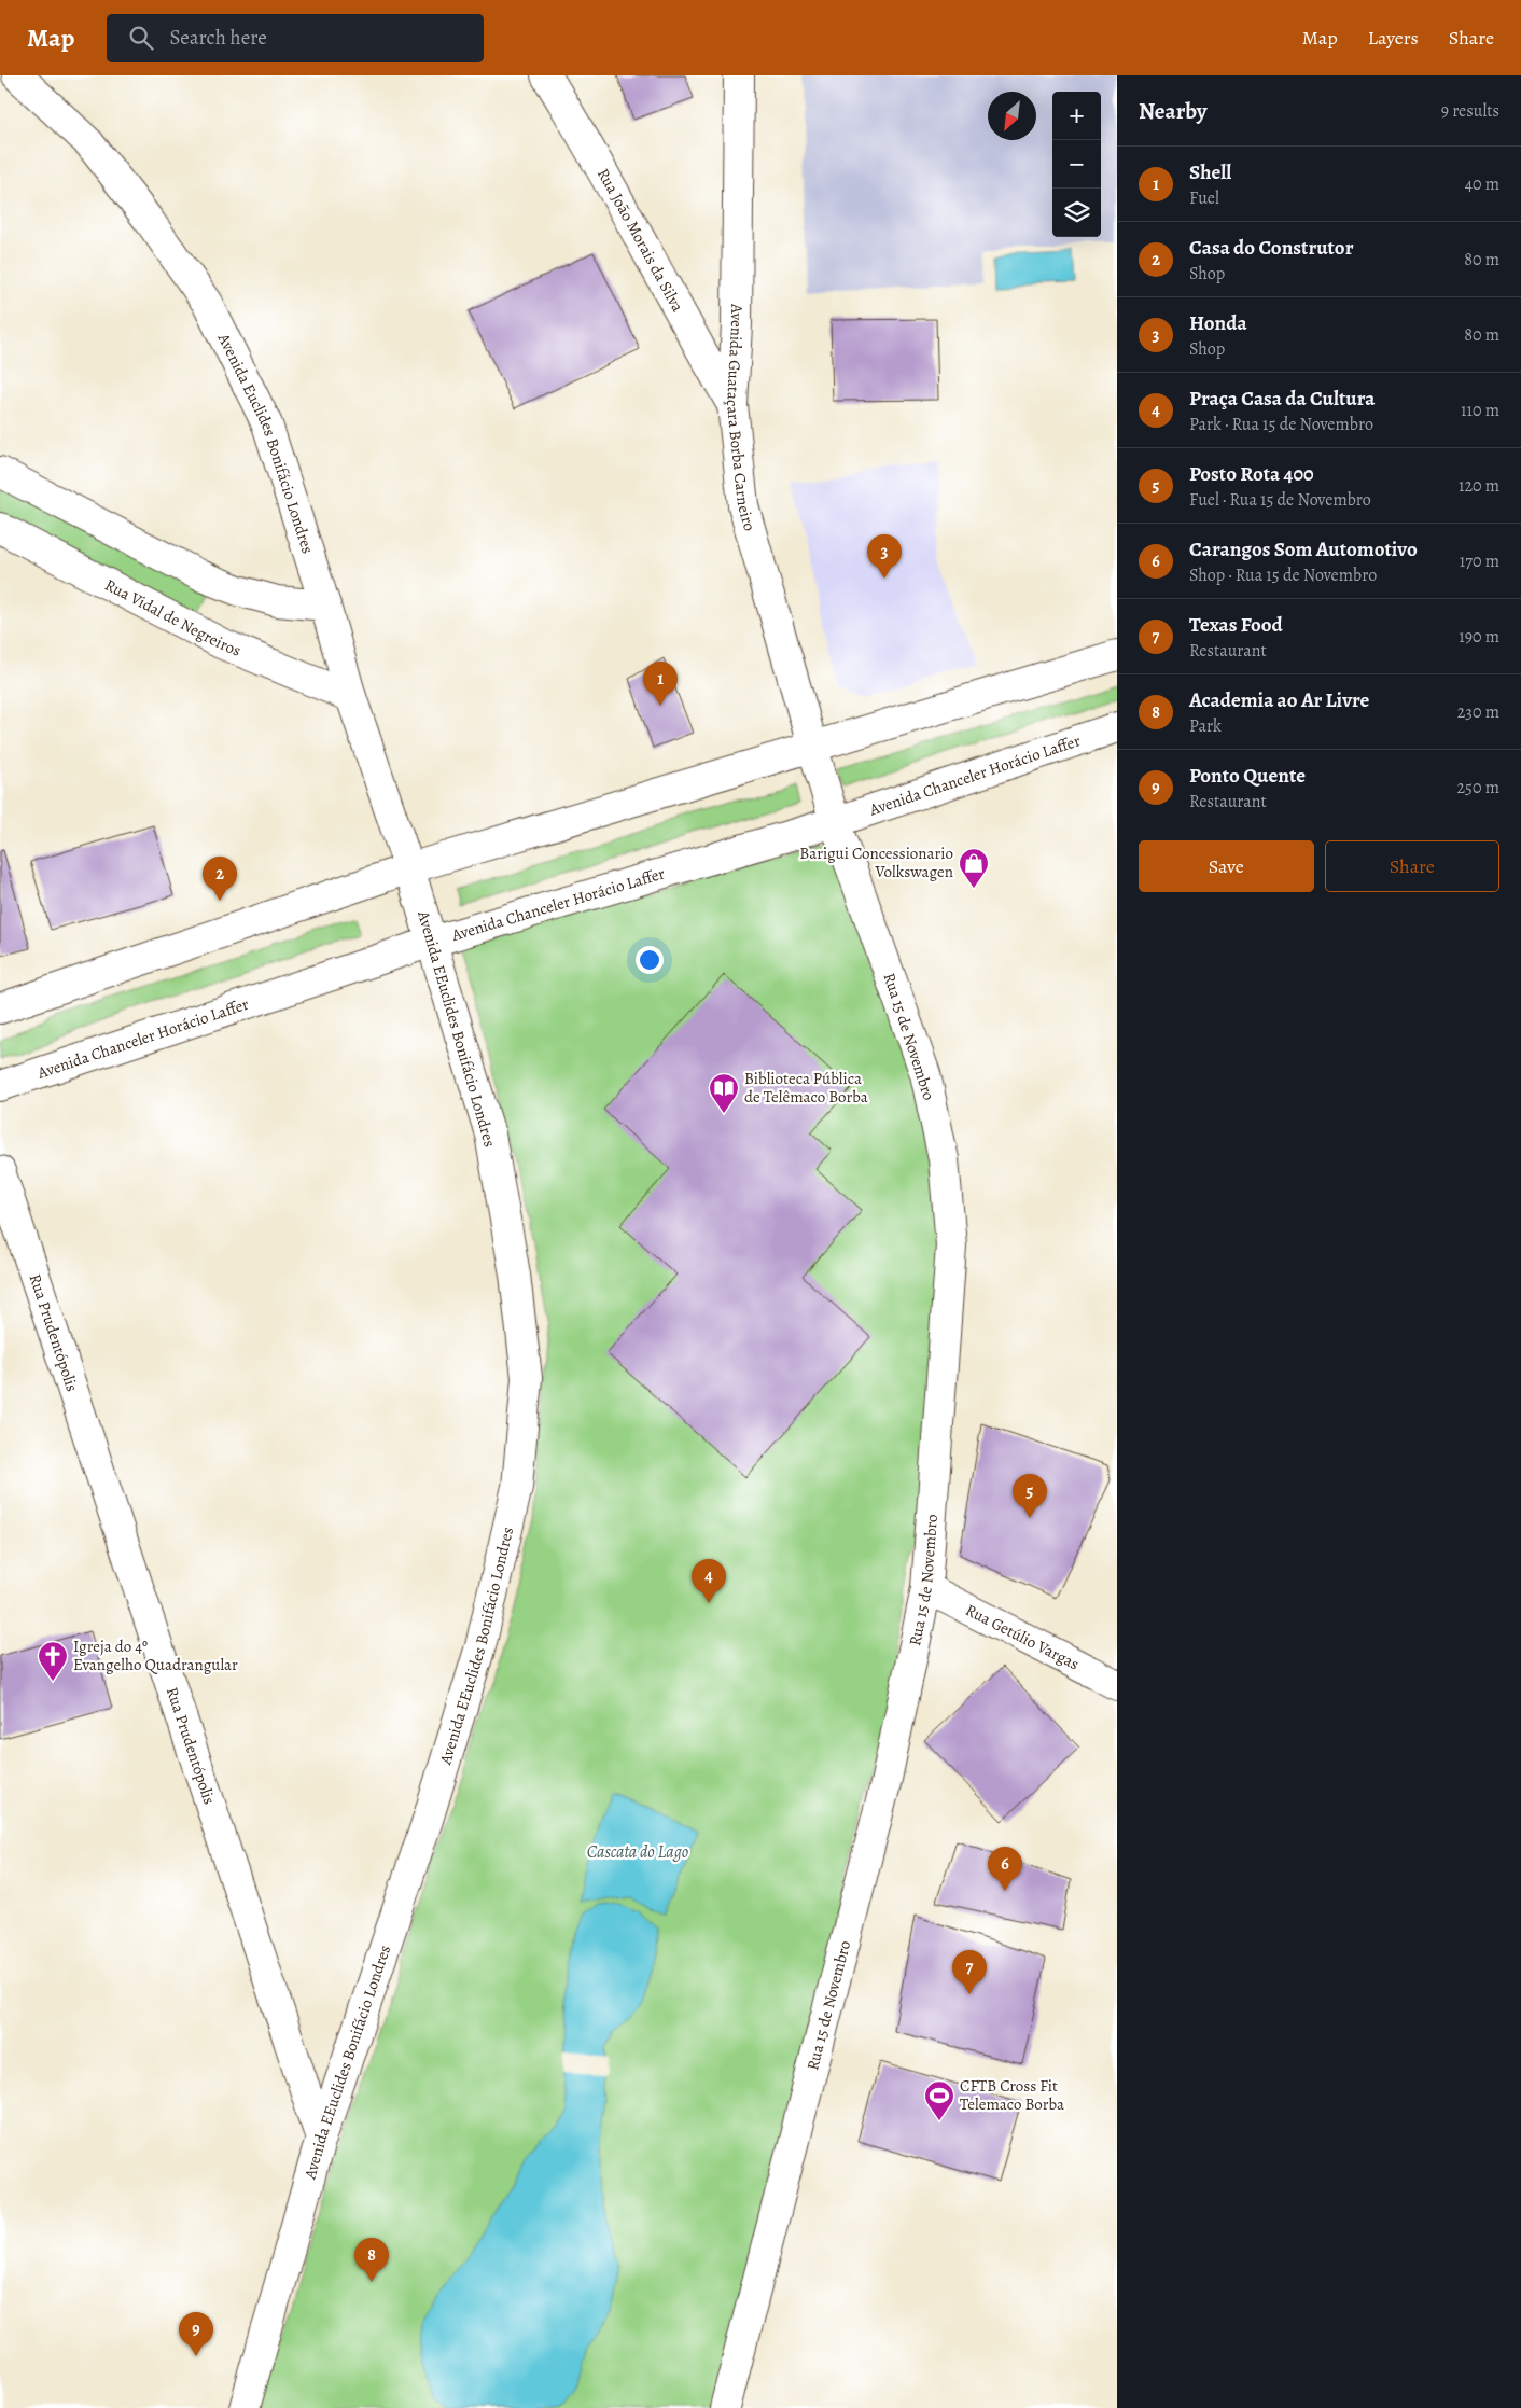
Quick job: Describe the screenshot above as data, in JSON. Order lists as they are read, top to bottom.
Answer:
{
  "streets": {
    "main road": [
      "Rua João Morais da Silva",
      "Avenida Guataçara Borba Carneiro",
      "Avenida Euclides Bonifácio Londres",
      "Rua Vidal de Negreiros",
      "Avenida Chanceler Horácio Laffer",
      "Avenida EEuclides Bonifácio Londres",
      "Rua 15 de Novembro",
      "Rua Prudentópolis",
      "Rua Getúlio Vargas"
    ]
  },
  "crossings": [
    ["Rua João Morais da Silva", "Avenida Guataçara Borba Carneiro"],
    ["Avenida Guataçara Borba Carneiro", "Rua 15 de Novembro"],
    ["Avenida Euclides Bonifácio Londres", "Rua Vidal de Negreiros"],
    ["Avenida Euclides Bonifácio Londres", "Avenida EEuclides Bonifácio Londres"],
    ["Avenida Chanceler Horácio Laffer", "Avenida EEuclides Bonifácio Londres"],
    ["Avenida Chanceler Horácio Laffer", "Rua 15 de Novembro"],
    ["Avenida EEuclides Bonifácio Londres", "Rua Prudentópolis"],
    ["Rua 15 de Novembro", "Rua Getúlio Vargas"]
  ],
  "water": ["Cascata do Lago"],
  "places": {
    "shop": ["Barigui Concessionario Volkswagen"],
    "library": ["Biblioteca Pública de Telêmaco Borba"],
    "church": ["Igreja do 4º Evangelho Quadrangular"],
    "sports": ["CFTB Cross Fit Telemaco Borba"]
  },
  "north": "bottom left",
  "page": {
    "header": "Map",
    "search": "Search here",
    "nav": ["Map", "Layers", "Share"],
    "heading": ["Nearby", "9 results"],
    "map_buttons": ["+", "−"],
    "list": [
      {
        "mark": "1",
        "name": "Shell",
        "note": "Fuel",
        "value": "40 m"
      },
      {
        "mark": "2",
        "name": "Casa do Construtor",
        "note": "Shop",
        "value": "80 m"
      },
      {
        "mark": "3",
        "name": "Honda",
        "note": "Shop",
        "value": "80 m"
      },
      {
        "mark": "4",
        "name": "Praça Casa da Cultura",
        "note": "Park · Rua 15 de Novembro",
        "value": "110 m"
      },
      {
        "mark": "5",
        "name": "Posto Rota 400",
        "note": "Fuel · Rua 15 de Novembro",
        "value": "120 m"
      },
      {
        "mark": "6",
        "name": "Carangos Som Automotivo",
        "note": "Shop · Rua 15 de Novembro",
        "value": "170 m"
      },
      {
        "mark": "7",
        "name": "Texas Food",
        "note": "Restaurant",
        "value": "190 m"
      },
      {
        "mark": "8",
        "name": "Academia ao Ar Livre",
        "note": "Park",
        "value": "230 m"
      },
      {
        "mark": "9",
        "name": "Ponto Quente",
        "note": "Restaurant",
        "value": "250 m"
      }
    ],
    "pins": [
      "3",
      "1",
      "2",
      "5",
      "4",
      "6",
      "7",
      "8",
      "9"
    ],
    "buttons": ["Save", "Share"]
  }
}
